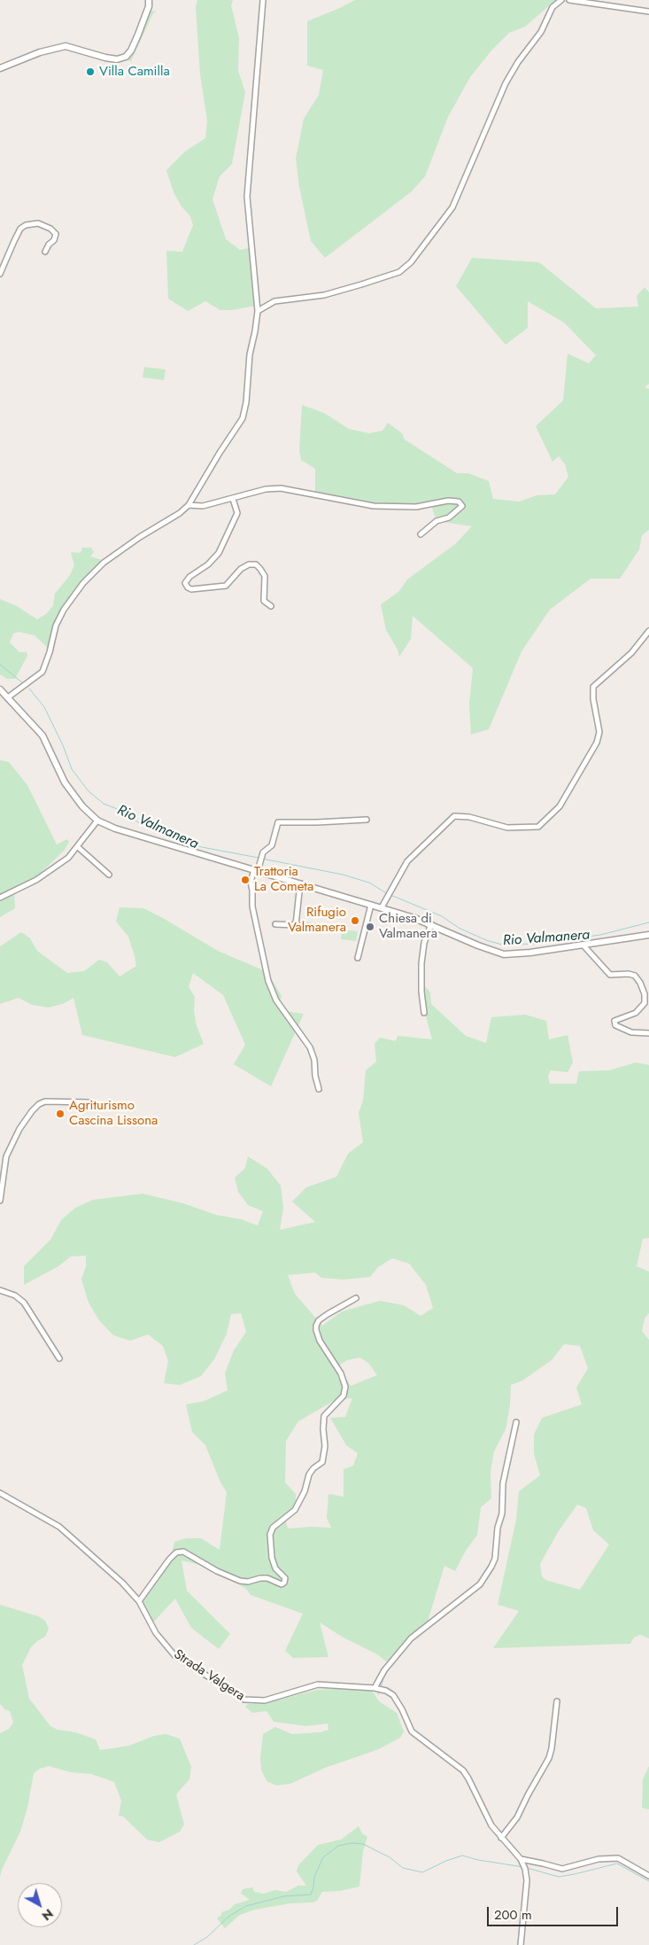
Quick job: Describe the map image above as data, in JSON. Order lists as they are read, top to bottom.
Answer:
{
  "streets": {
    "street": ["Strada Valgera"]
  },
  "water": ["Rio Valmanera"],
  "places": [
    "Villa Camilla",
    "Trattoria La Cometa",
    "Rifugio Valmanera",
    "Chiesa di Valmanera",
    "Agriturismo Cascina Lissona"
  ],
  "scale_bar": "200 m",
  "north": "bottom right"
}
